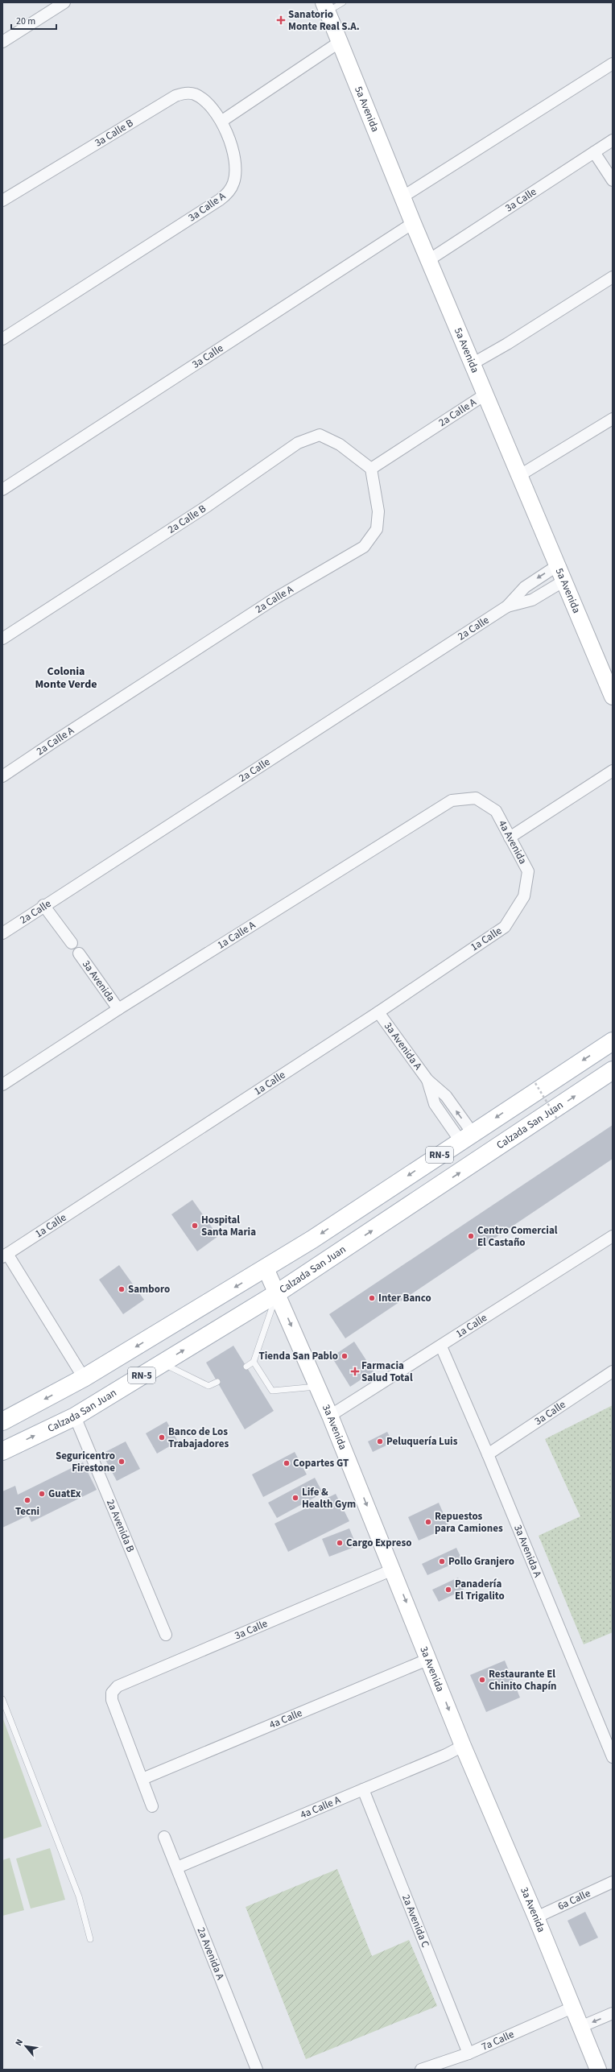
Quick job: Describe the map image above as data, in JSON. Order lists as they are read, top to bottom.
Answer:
{
  "streets": {
    "main road": [
      "5a Avenida",
      "3a Avenida",
      "Calzada San Juan",
      "RN-5"
    ],
    "street": [
      "3a Calle B",
      "3a Calle",
      "3a Calle A",
      "2a Calle A",
      "2a Calle B",
      "2a Calle",
      "4a Avenida",
      "1a Calle A",
      "1a Calle",
      "3a Avenida A",
      "2a Avenida B",
      "4a Calle",
      "4a Calle A",
      "6a Calle",
      "2a Avenida C",
      "2a Avenida A",
      "7a Calle"
    ]
  },
  "crossings": [
    ["5a Avenida", "3a Calle"],
    ["5a Avenida", "2a Calle A"],
    ["5a Avenida", "2a Calle"],
    ["3a Calle B", "3a Calle A"],
    ["3a Calle", "3a Avenida"],
    ["3a Calle", "3a Avenida A"],
    ["3a Calle", "4a Calle"],
    ["2a Calle A", "2a Calle B"],
    ["4a Avenida", "1a Calle A"],
    ["4a Avenida", "1a Calle"],
    ["1a Calle A", "3a Avenida"],
    ["1a Calle", "3a Avenida"],
    ["1a Calle", "3a Avenida A"],
    ["3a Avenida", "Calzada San Juan"],
    ["3a Avenida", "RN-5"],
    ["3a Avenida", "4a Calle"],
    ["3a Avenida", "4a Calle A"],
    ["3a Avenida", "6a Calle"],
    ["3a Avenida", "7a Calle"],
    ["3a Avenida A", "RN-5"],
    ["Calzada San Juan", "2a Avenida B"],
    ["4a Calle A", "2a Avenida C"],
    ["4a Calle A", "2a Avenida A"],
    ["2a Avenida C", "7a Calle"]
  ],
  "one_way": ["3a Avenida"],
  "districts": ["Colonia Monte Verde"],
  "places": {
    "health": ["Sanatorio Monte Real S.A.", "Farmacia Salud Total"],
    "other": [
      "Hospital Santa Maria",
      "Centro Comercial El Castaño",
      "Samboro",
      "Inter Banco",
      "Tienda San Pablo",
      "Banco de Los Trabajadores",
      "Peluquería Luis",
      "Seguricentro Firestone",
      "Copartes GT",
      "GuatEx",
      "Life & Health Gym",
      "Tecni",
      "Repuestos para Camiones",
      "Cargo Expreso",
      "Pollo Granjero",
      "Panadería El Trigalito",
      "Restaurante El Chinito Chapín"
    ]
  },
  "scale_bar": "20 m",
  "north": "top left"
}
